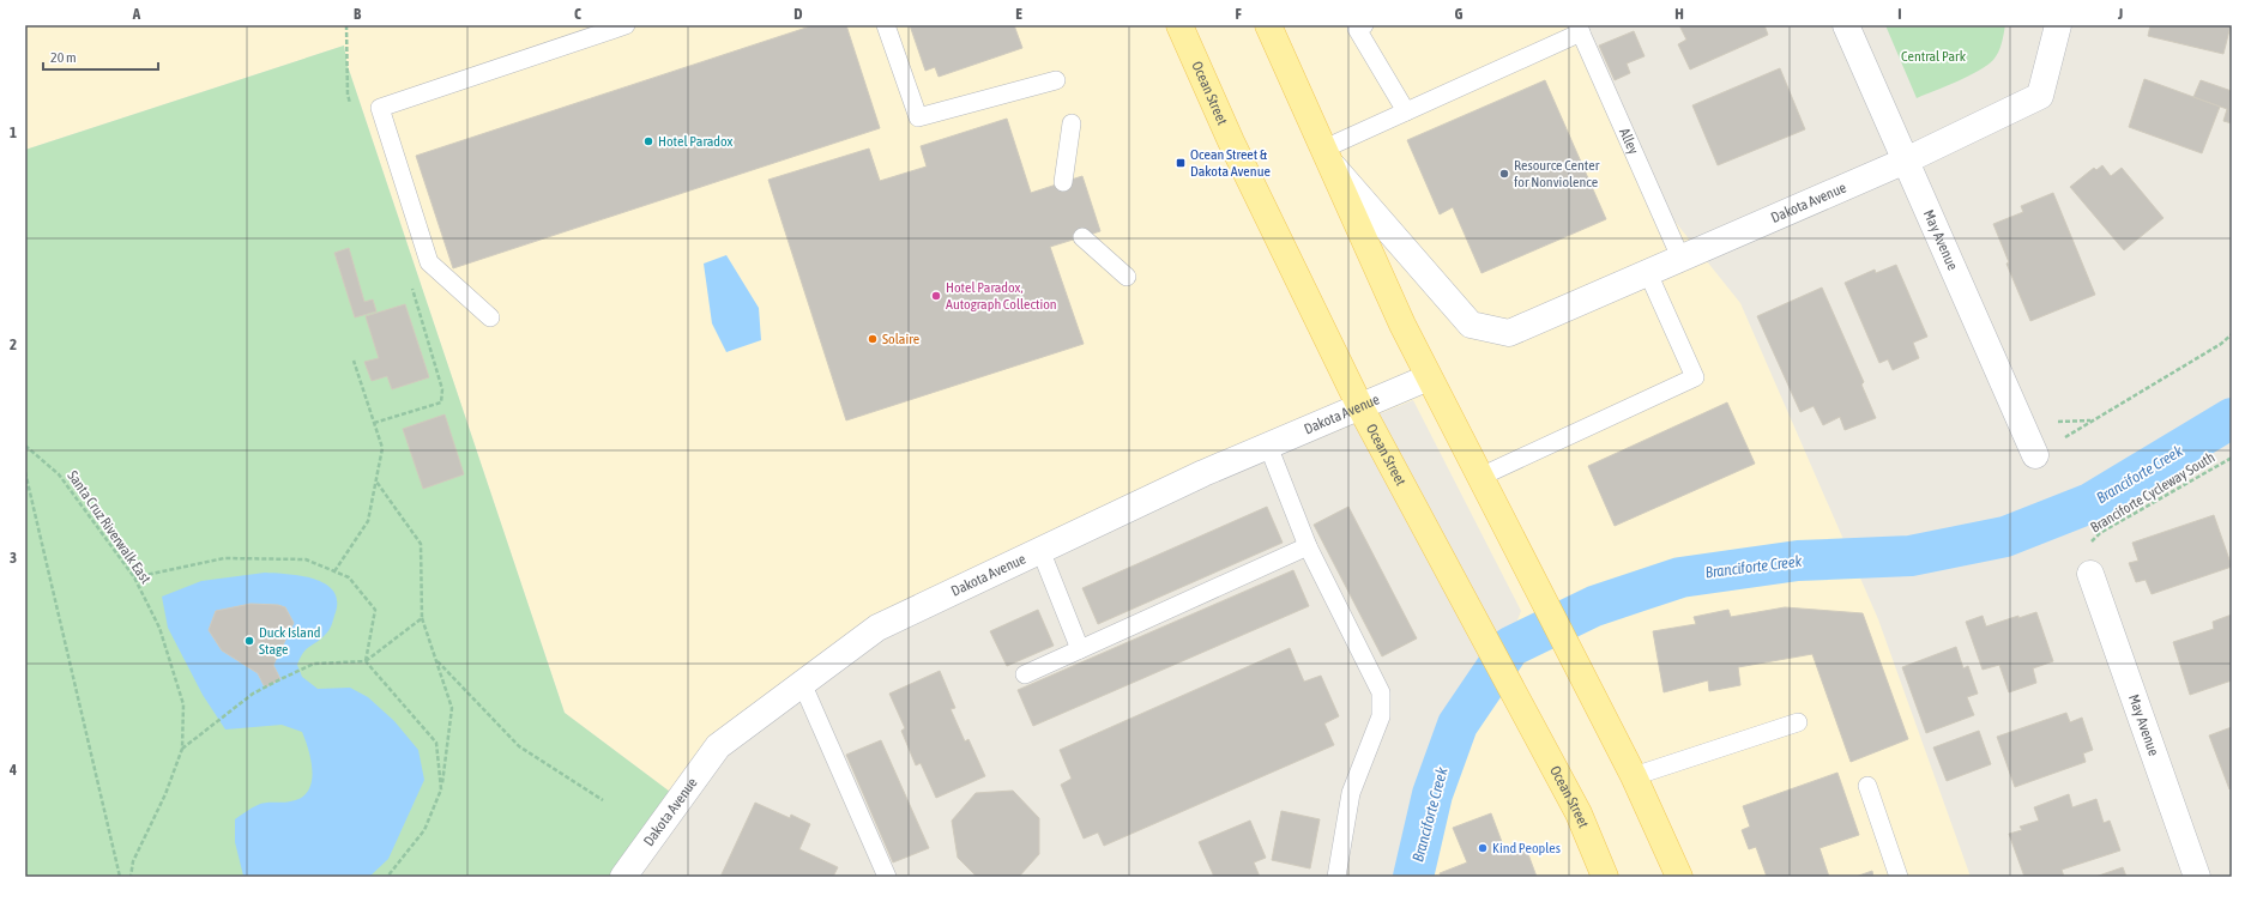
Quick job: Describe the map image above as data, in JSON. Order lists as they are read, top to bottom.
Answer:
{
  "streets": {
    "main road": ["Ocean Street"],
    "street": ["Dakota Avenue", "May Avenue"],
    "lane": ["Alley"],
    "path": ["Branciforte Cycleway South", "Santa Cruz Riverwalk East"]
  },
  "crossings": [
    ["Ocean Street", "Dakota Avenue"],
    ["Alley", "Dakota Avenue"],
    ["Dakota Avenue", "May Avenue"],
    ["May Avenue", "Branciforte Cycleway South"]
  ],
  "water": ["Branciforte Creek"],
  "parks": ["Central Park"],
  "places": {
    "other": [
      "Hotel Paradox",
      "Resource Center for Nonviolence",
      "Hotel Paradox, Autograph Collection",
      "Solaire",
      "Duck Island Stage",
      "Kind Peoples"
    ],
    "transit": ["Ocean Street & Dakota Avenue"]
  },
  "scale_bar": "20 m",
  "grid": {
    "columns": [
      "A",
      "B",
      "C",
      "D",
      "E",
      "F",
      "G",
      "H",
      "I",
      "J"
    ],
    "rows": [
      "1",
      "2",
      "3",
      "4"
    ]
  }
}
